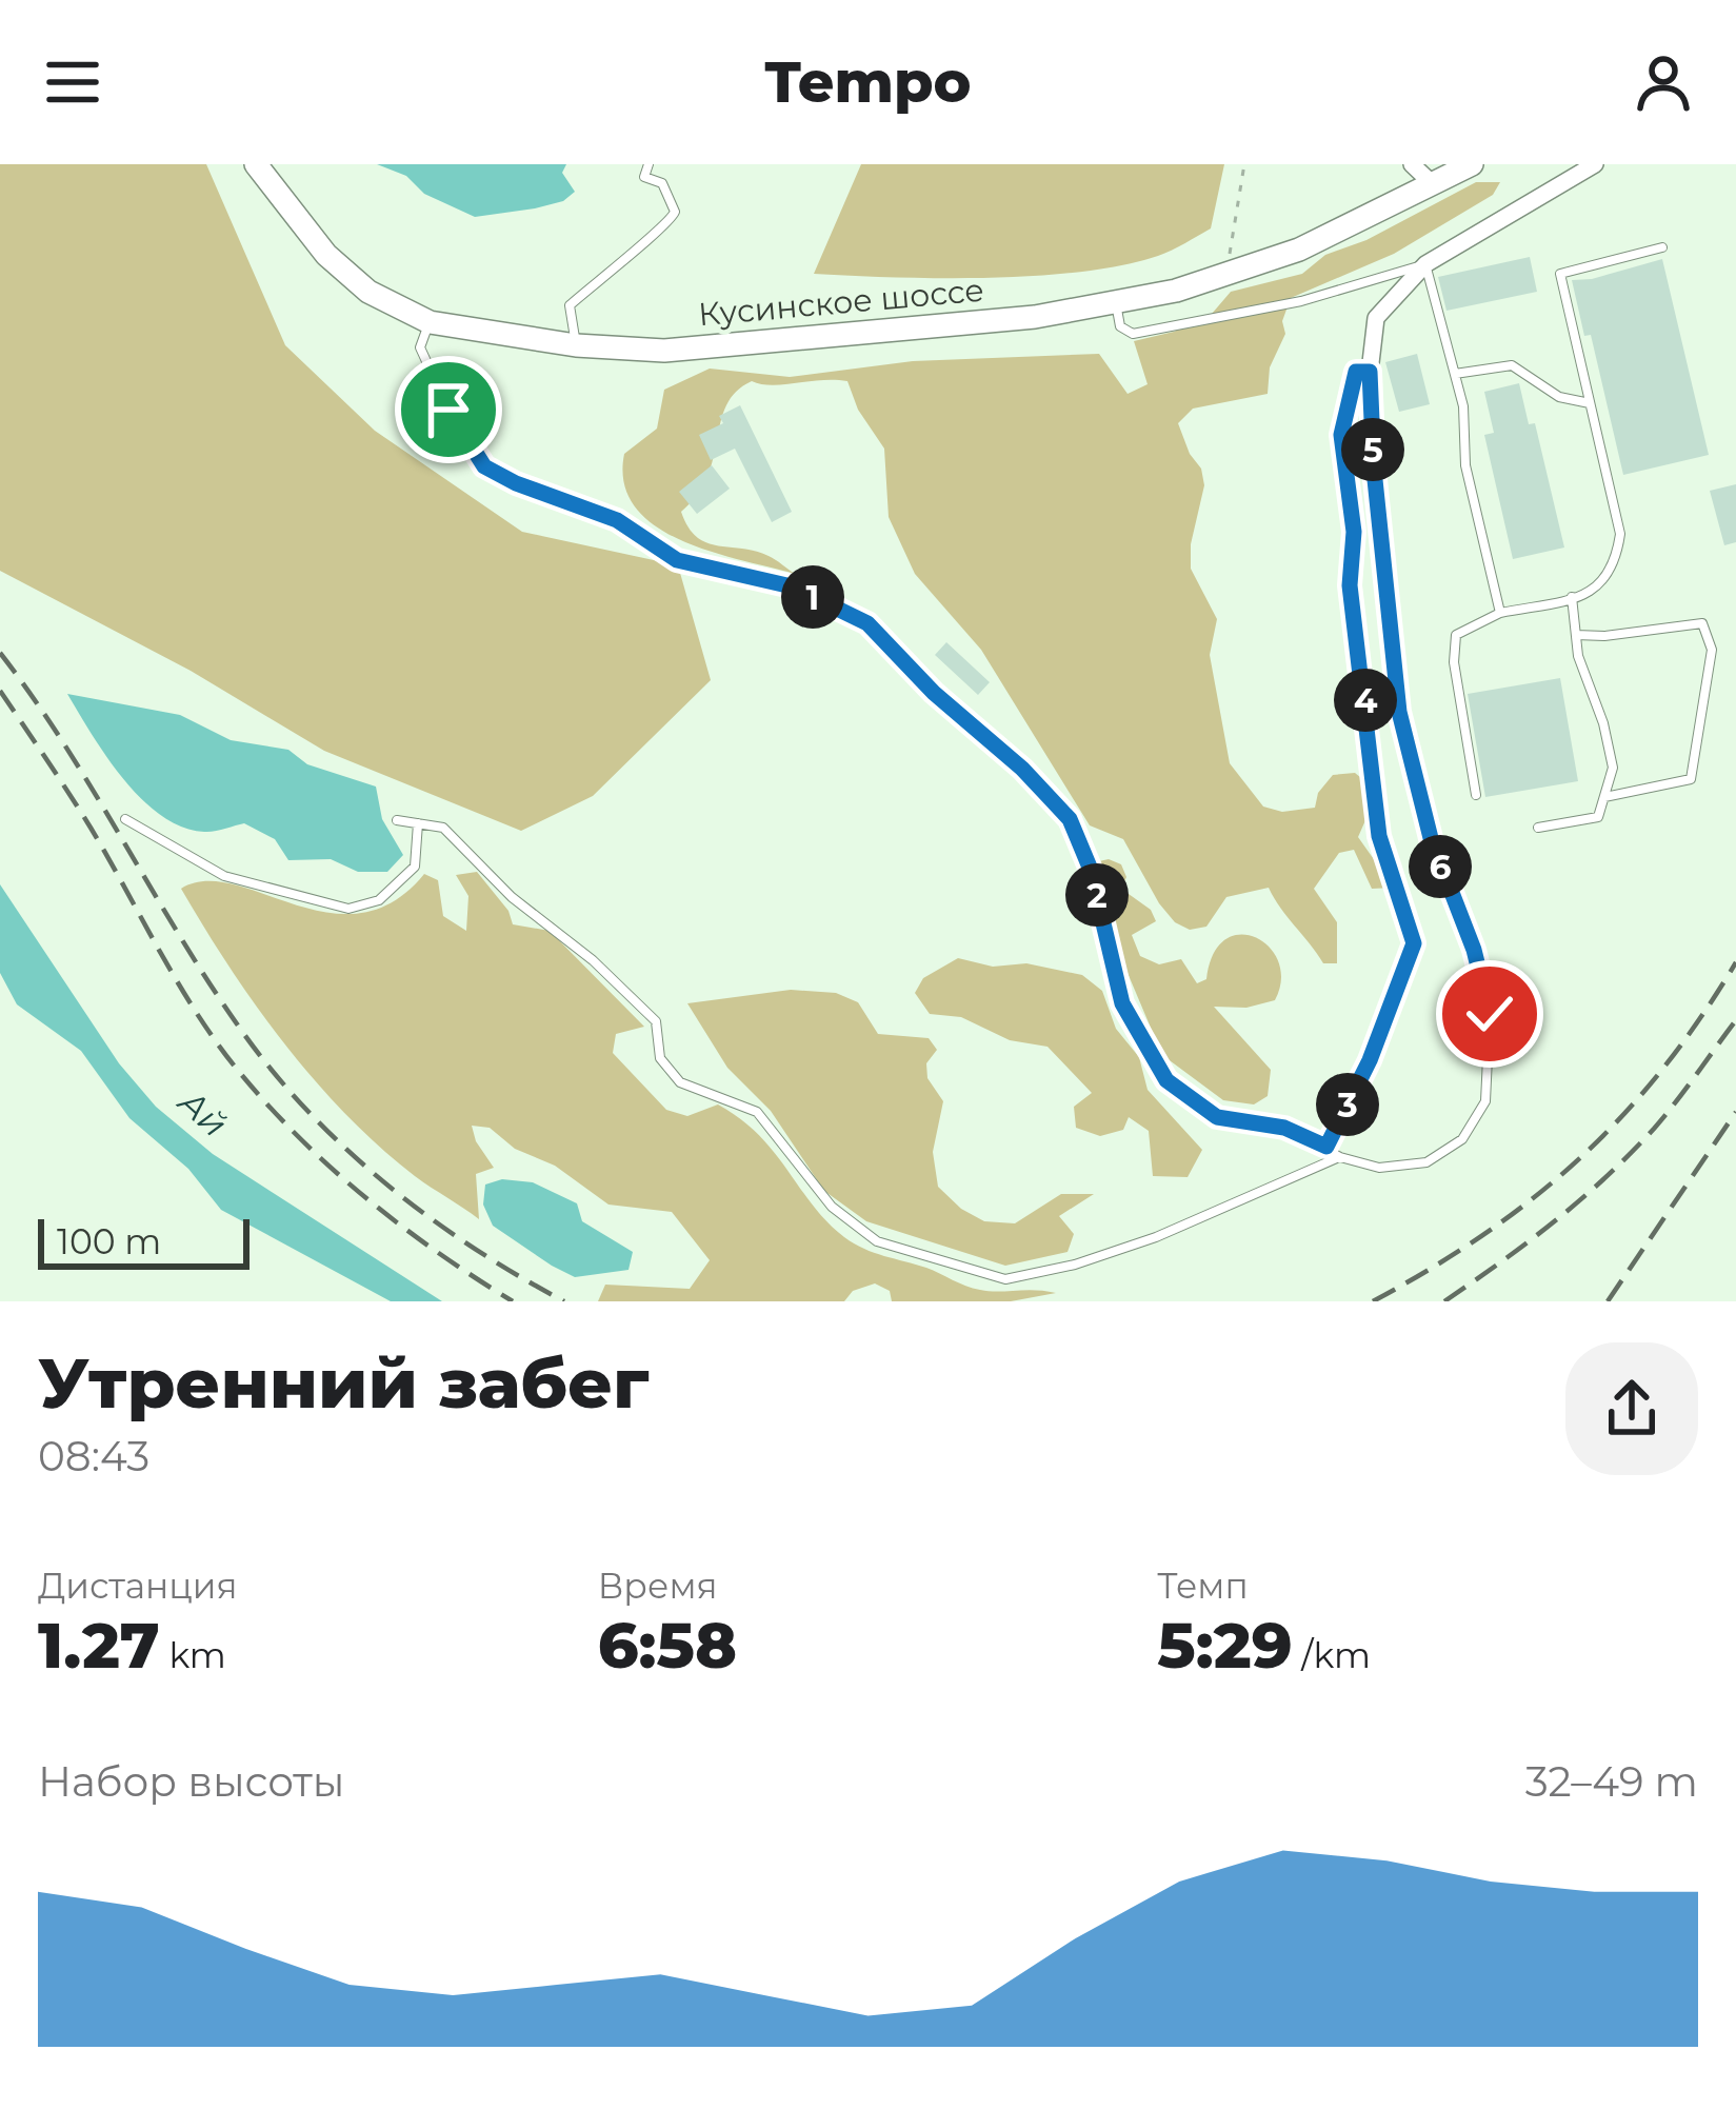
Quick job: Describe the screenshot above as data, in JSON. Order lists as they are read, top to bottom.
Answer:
{
  "streets": {
    "main road": ["Кусинское шоссе"]
  },
  "water": ["Ай"],
  "scale_bar": "100 m",
  "page": {
    "header": "Tempo",
    "pins": [
      "5",
      "1",
      "4",
      "6",
      "2",
      "3"
    ],
    "scale": "100 m",
    "heading": ["Утренний забег", "08:43"],
    "stats": [
      ["Дистанция", "1.27 km"],
      ["Время", "6:58"],
      ["Темп", "5:29 /km"]
    ],
    "chart": ["Набор высоты", "32–49 m"]
  }
}
